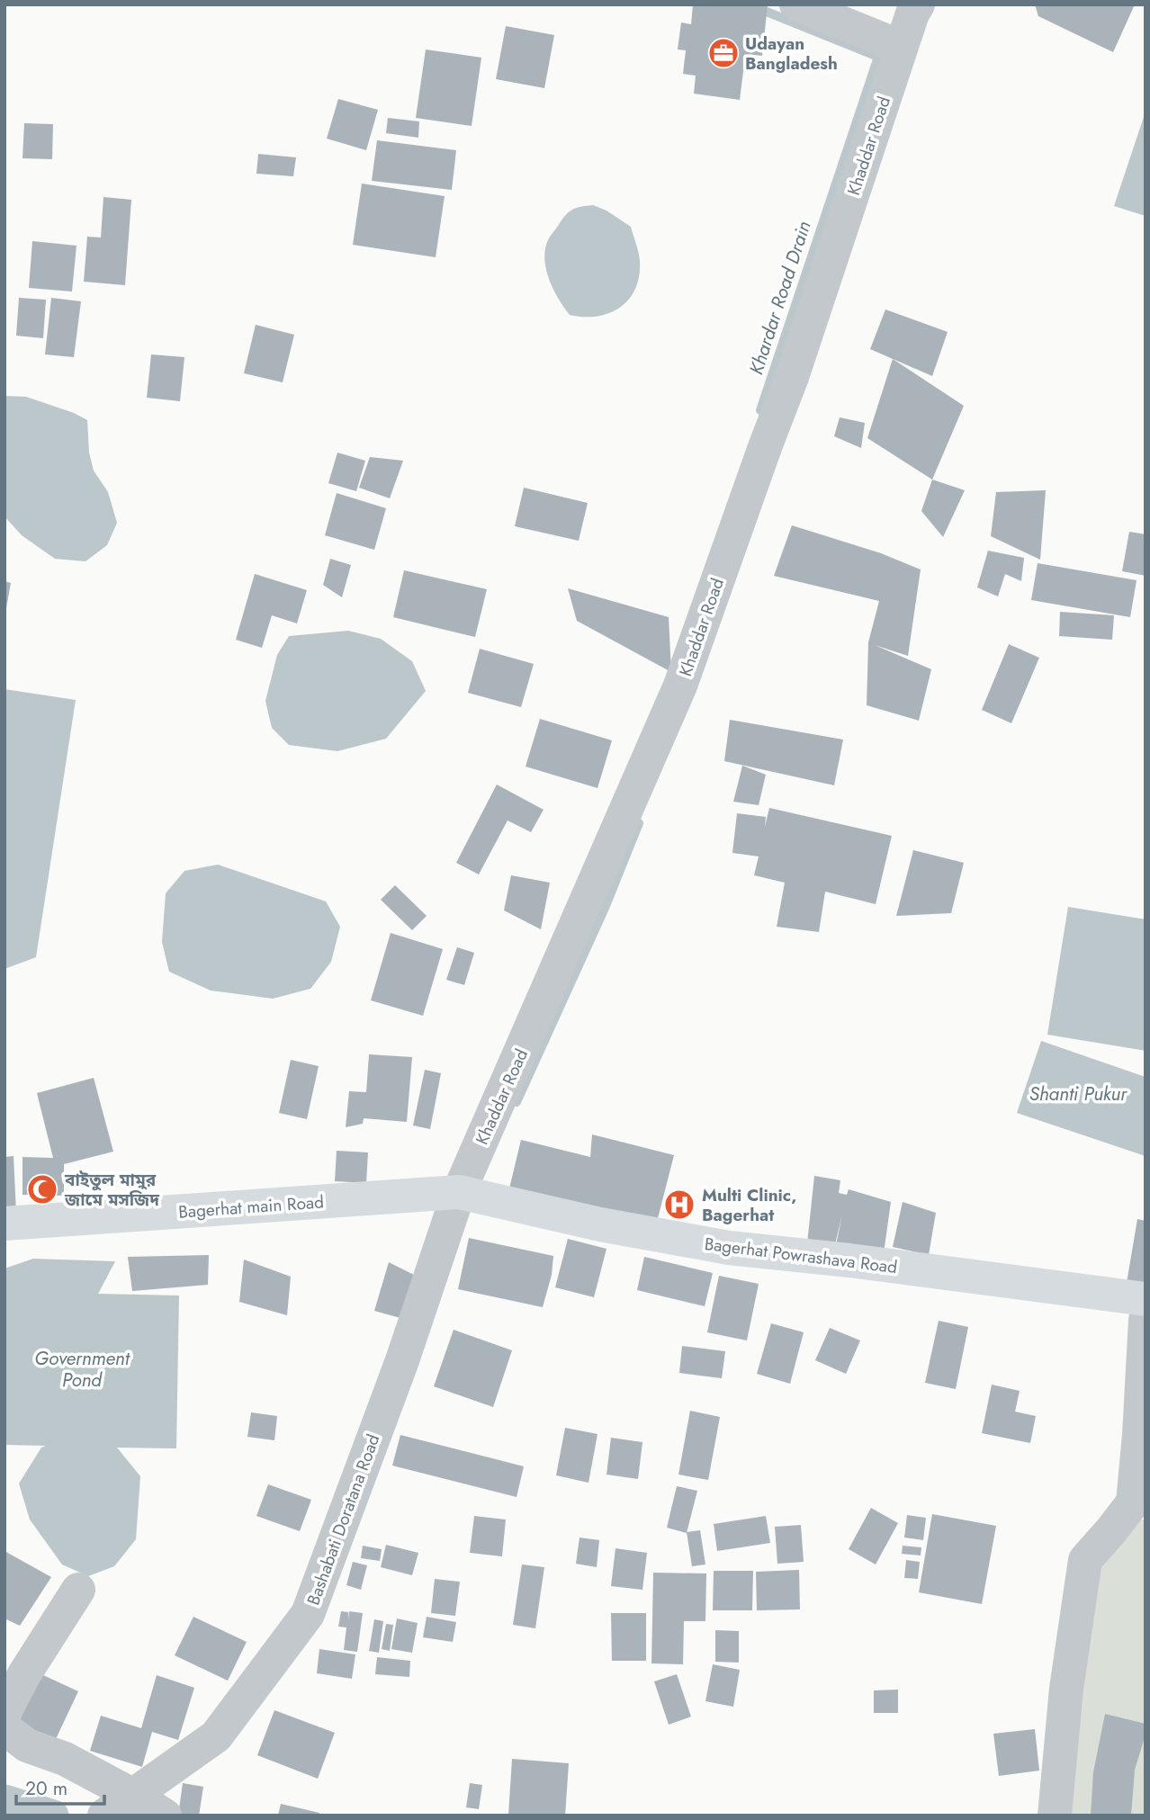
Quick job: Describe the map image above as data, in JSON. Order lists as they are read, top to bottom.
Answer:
{
  "streets": {
    "main road": ["Bagerhat main Road", "Bagerhat Powrashava Road"],
    "street": ["Khaddar Road", "Bashabati Doratana Road"]
  },
  "crossings": [
    ["Khaddar Road", "Bagerhat main Road"],
    ["Khaddar Road", "Bagerhat Powrashava Road"],
    ["Khaddar Road", "Bashabati Doratana Road"],
    ["Bagerhat main Road", "Bagerhat Powrashava Road"],
    ["Bagerhat main Road", "Bashabati Doratana Road"],
    ["Bagerhat Powrashava Road", "Bashabati Doratana Road"]
  ],
  "water": ["Khardar Road Drain", "Shanti Pukur", "Government Pond"],
  "places": {
    "office": ["Udayan Bangladesh"],
    "mosque": ["বাইতুল মামুর জামে মসজিদ"],
    "hospital": ["Multi Clinic, Bagerhat"]
  },
  "scale_bar": "20 m"
}
